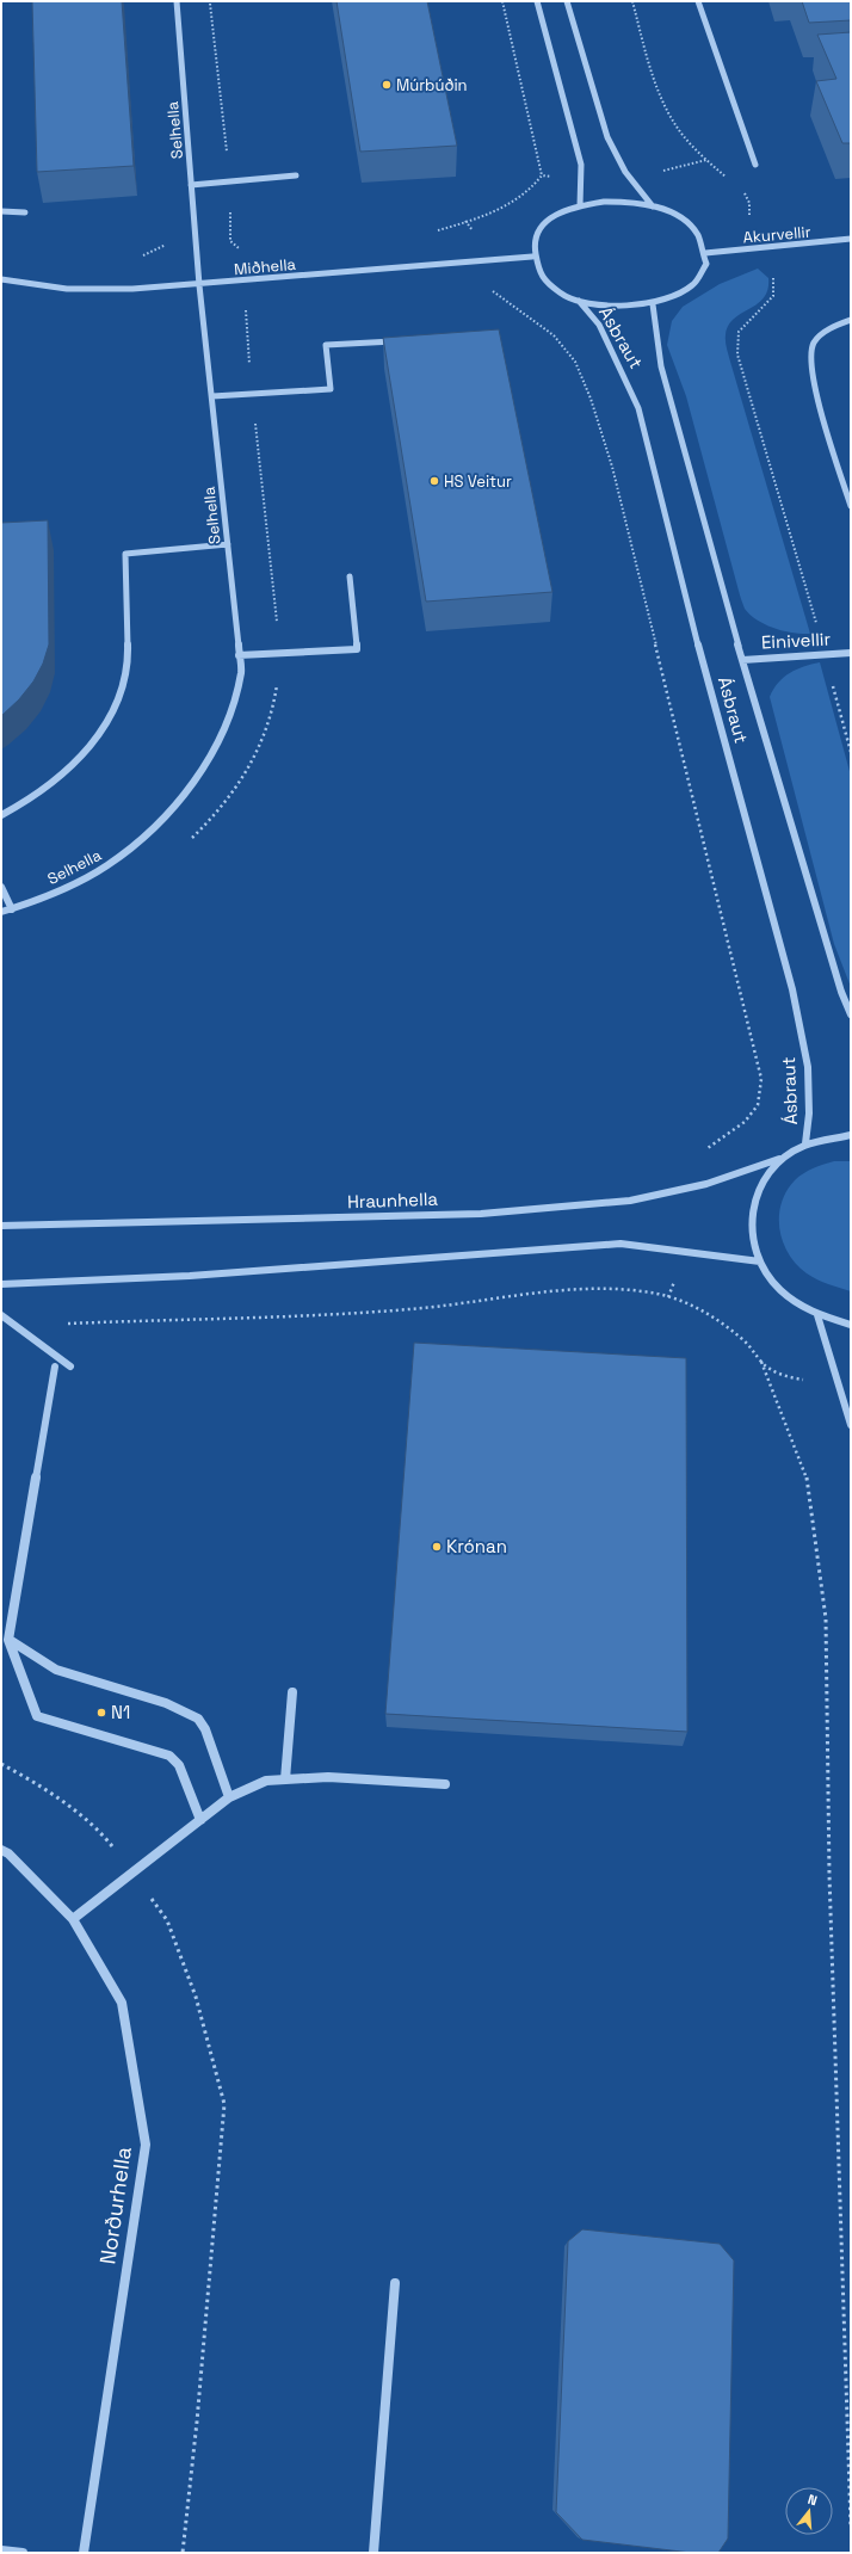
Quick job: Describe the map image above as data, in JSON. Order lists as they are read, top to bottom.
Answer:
{
  "streets": {
    "street": [
      "Selhella",
      "Akurvellir",
      "Miðhella",
      "Ásbraut",
      "Einivellir",
      "Hraunhella",
      "Norðurhella"
    ]
  },
  "crossings": [
    ["Selhella", "Miðhella"],
    ["Akurvellir", "Miðhella"],
    ["Akurvellir", "Ásbraut"],
    ["Miðhella", "Ásbraut"],
    ["Ásbraut", "Einivellir"]
  ],
  "places": [
    "Múrbúðin",
    "HS Veitur",
    "Krónan",
    "N1"
  ],
  "north": "top"
}
